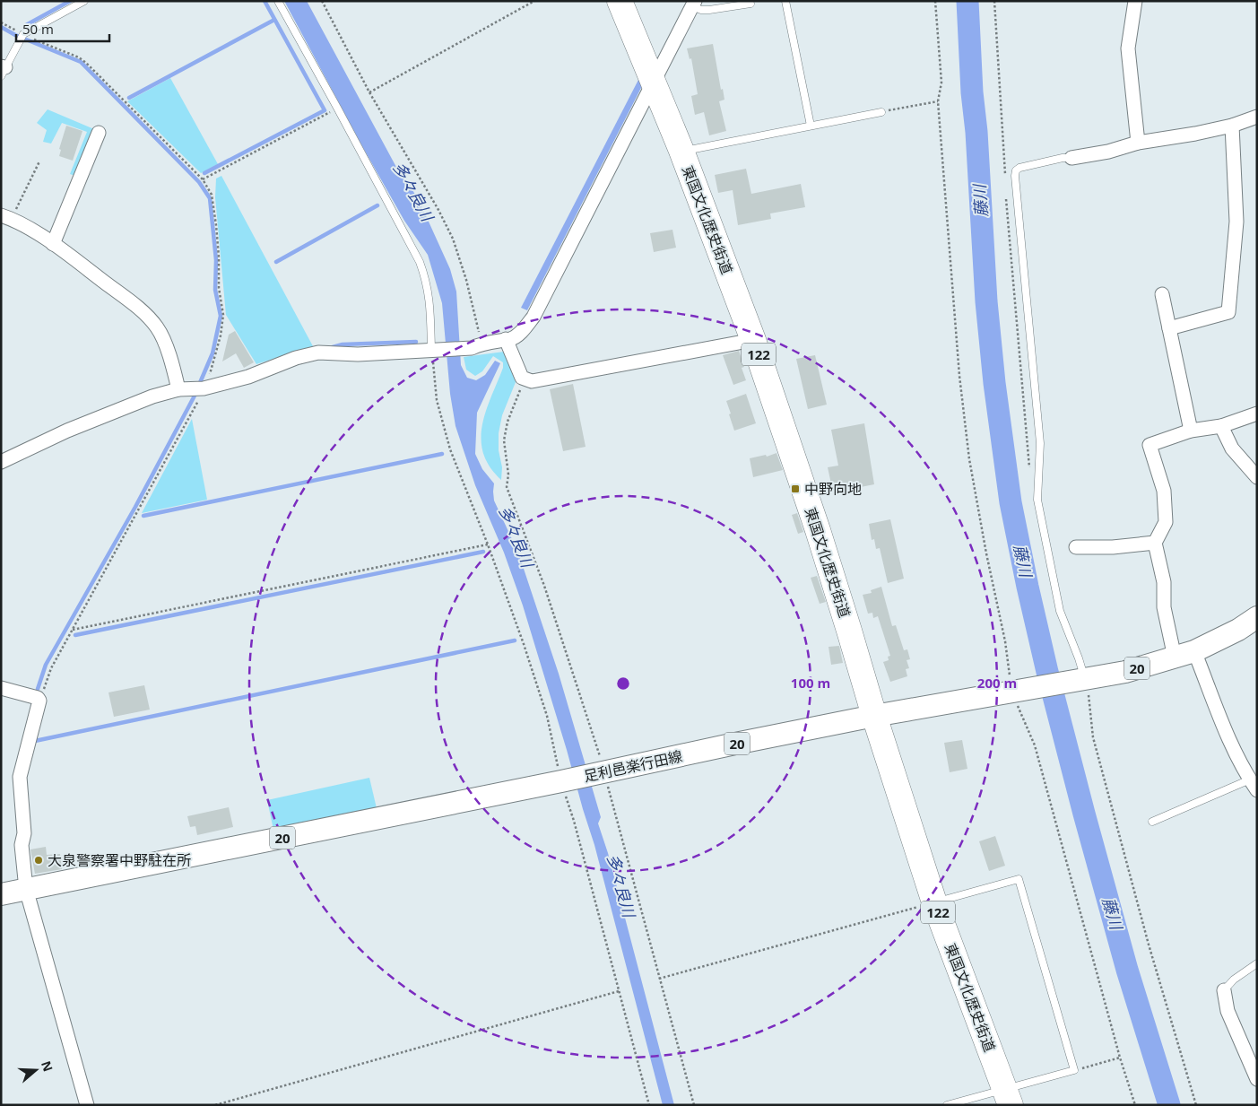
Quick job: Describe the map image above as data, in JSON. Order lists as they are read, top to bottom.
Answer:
{
  "streets": {
    "highway": ["東国文化歴史街道", "122"],
    "main road": ["20", "足利邑楽行田線"]
  },
  "crossings": [
    ["東国文化歴史街道", "足利邑楽行田線"]
  ],
  "water": ["多々良川", "藤川"],
  "places": {
    "transit": ["中野向地"],
    "other": ["大泉警察署中野駐在所"]
  },
  "scale_bar": "50 m",
  "north": "right",
  "rings": ["100 m", "200 m"]
}
